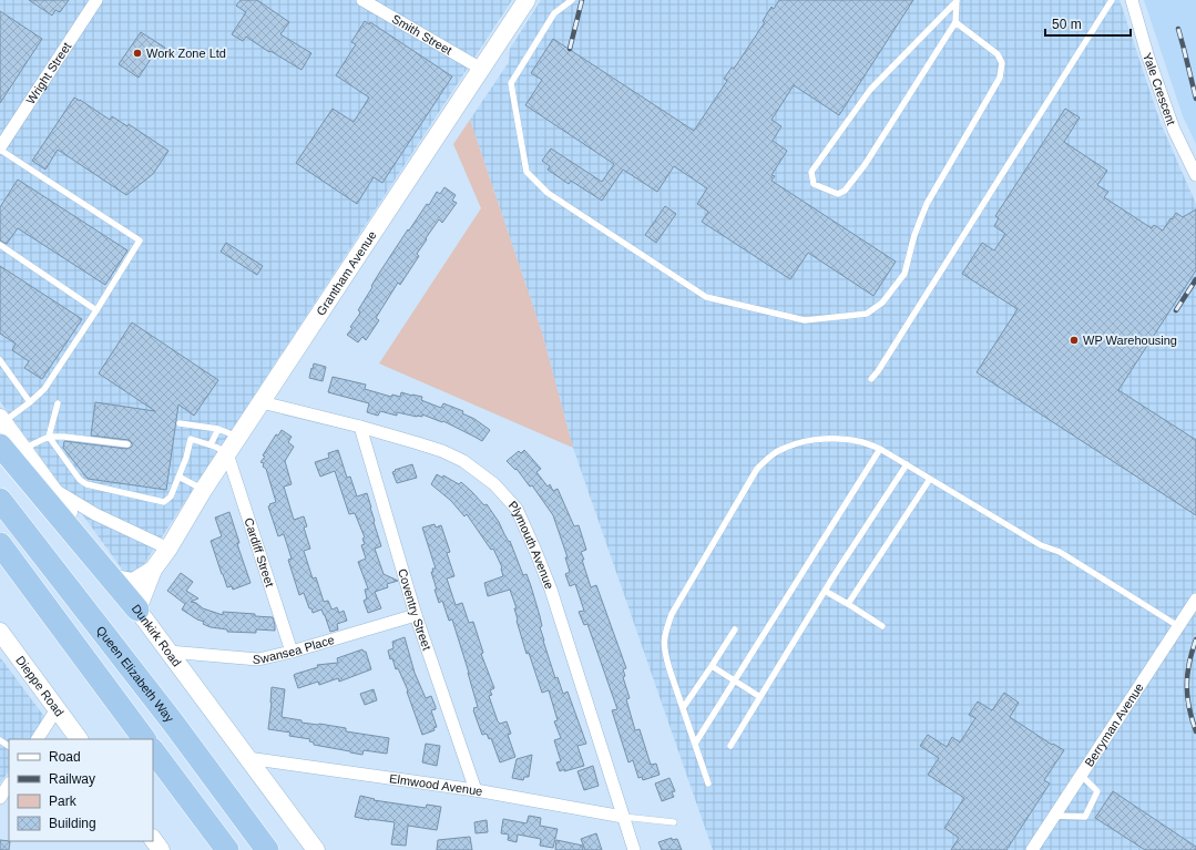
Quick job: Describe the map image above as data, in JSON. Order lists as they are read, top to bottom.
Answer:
{
  "streets": {
    "highway": ["Queen Elizabeth Way"],
    "street": [
      "Smith Street",
      "Wright Street",
      "Yale Crescent",
      "Grantham Avenue",
      "Plymouth Avenue",
      "Cardiff Street",
      "Coventry Street",
      "Dunkirk Road",
      "Swansea Place",
      "Dieppe Road",
      "Berryman Avenue",
      "Elmwood Avenue"
    ]
  },
  "crossings": [
    ["Smith Street", "Grantham Avenue"],
    ["Grantham Avenue", "Plymouth Avenue"],
    ["Grantham Avenue", "Cardiff Street"],
    ["Grantham Avenue", "Dunkirk Road"],
    ["Plymouth Avenue", "Coventry Street"],
    ["Plymouth Avenue", "Elmwood Avenue"],
    ["Cardiff Street", "Swansea Place"],
    ["Coventry Street", "Swansea Place"],
    ["Coventry Street", "Elmwood Avenue"],
    ["Dunkirk Road", "Swansea Place"],
    ["Dunkirk Road", "Elmwood Avenue"]
  ],
  "places": ["Work Zone Ltd", "WP Warehousing"],
  "legend": [
    "Road",
    "Railway",
    "Park",
    "Building"
  ],
  "scale_bar": "50 m"
}
